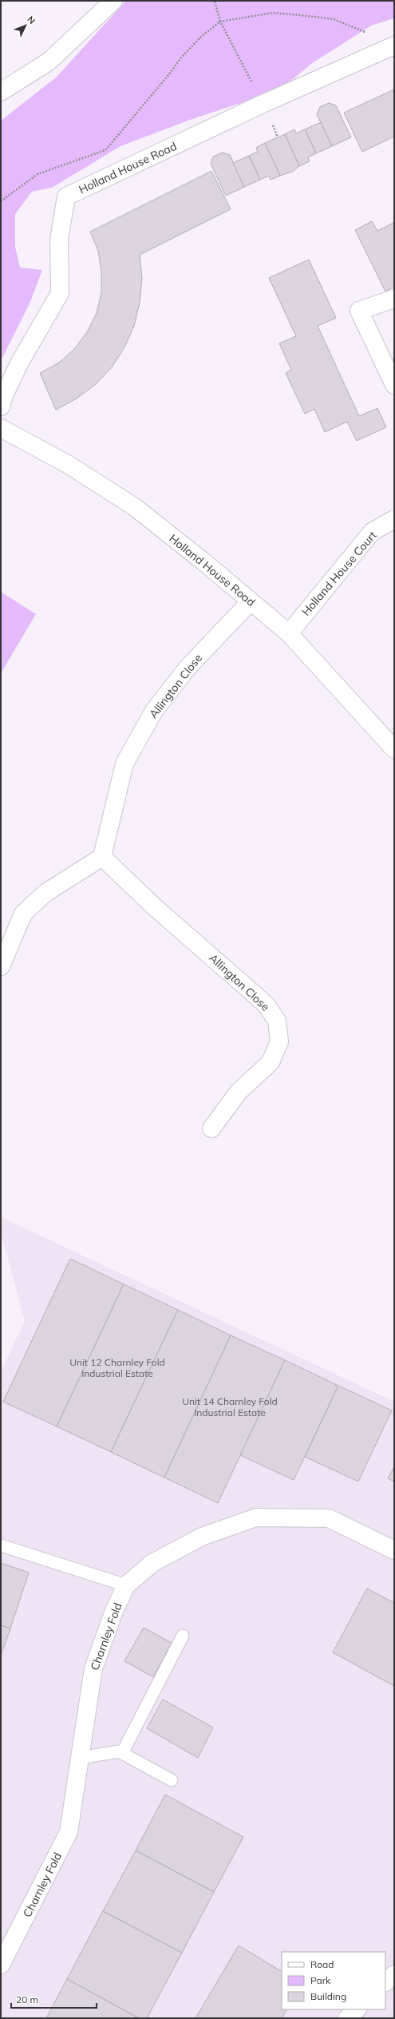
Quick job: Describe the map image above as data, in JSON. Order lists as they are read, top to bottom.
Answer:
{
  "streets": {
    "street": [
      "Holland House Road",
      "Holland House Court",
      "Allington Close",
      "Charnley Fold"
    ]
  },
  "crossings": [
    ["Holland House Road", "Holland House Court"],
    ["Holland House Road", "Allington Close"]
  ],
  "house_numbers": ["Unit 12 Charnley Fold Industrial Estate", "Unit 14 Charnley Fold Industrial Estate"],
  "legend": ["Road", "Park", "Building"],
  "scale_bar": "20 m",
  "north": "top right"
}
